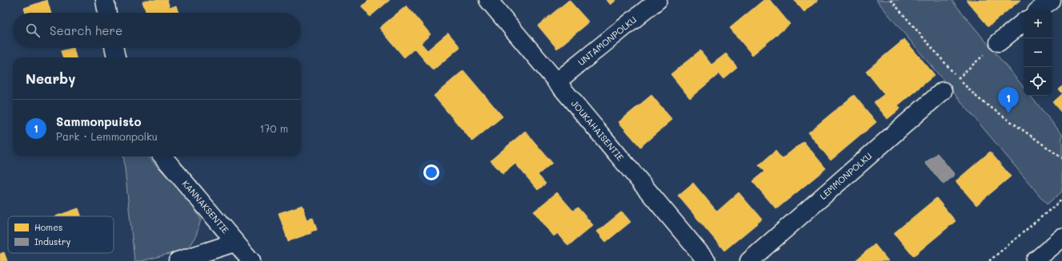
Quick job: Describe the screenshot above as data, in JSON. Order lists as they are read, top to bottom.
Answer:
{
  "streets": {
    "street": [
      "UNTAMONPOLKU",
      "JOUKAHAISENTIE",
      "LEMMONPOLKU",
      "KANNAKSENTIE"
    ]
  },
  "crossings": [
    ["UNTAMONPOLKU", "JOUKAHAISENTIE"]
  ],
  "legend": ["Homes", "Industry"],
  "page": {
    "map_buttons": ["+", "−"],
    "search": "Search here",
    "heading": "Nearby",
    "pins": "1",
    "list": [
      {
        "mark": "1",
        "name": "Sammonpuisto",
        "note": "Park · Lemmonpolku",
        "value": "170 m"
      }
    ]
  }
}
